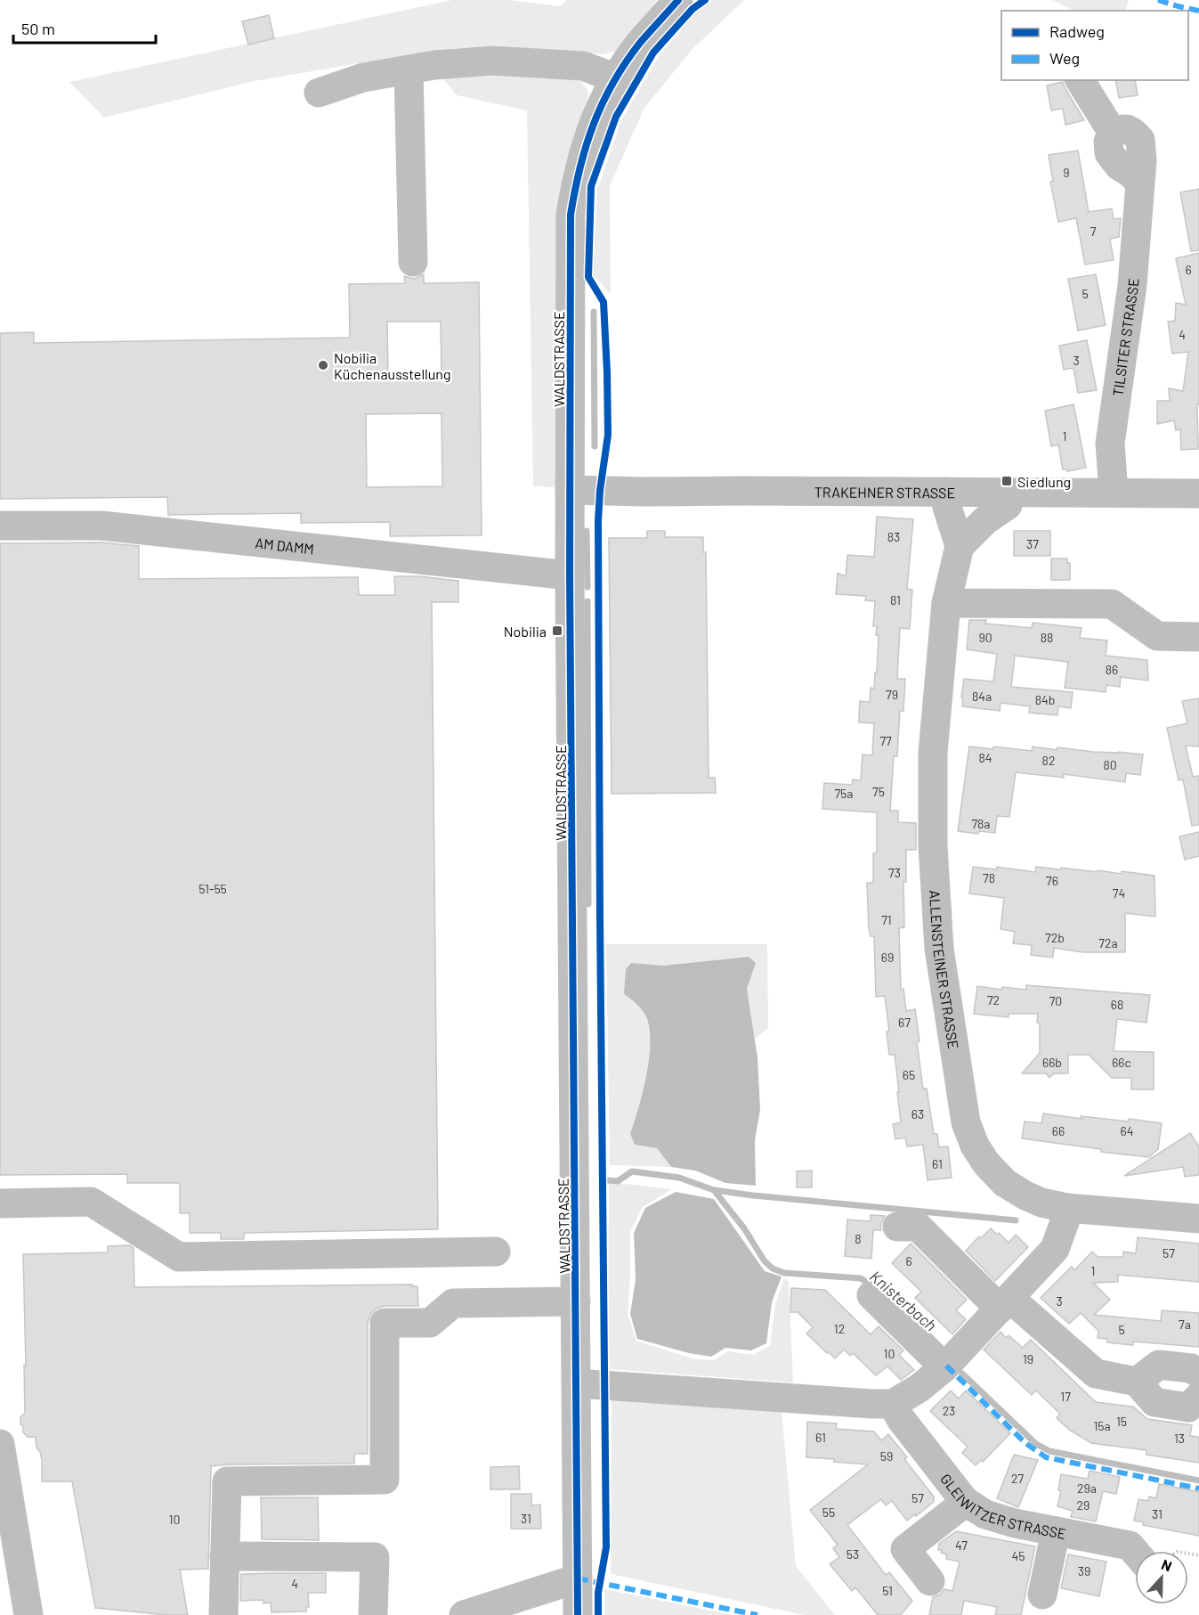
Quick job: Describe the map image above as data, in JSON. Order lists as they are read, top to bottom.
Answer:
{
  "streets": {
    "street": [
      "TILSITER STRASSE",
      "WALDSTRASSE",
      "TRAKEHNER STRASSE",
      "AM DAMM",
      "ALLENSTEINER STRASSE",
      "GLEIWITZER STRASSE"
    ]
  },
  "crossings": [
    ["TILSITER STRASSE", "TRAKEHNER STRASSE"],
    ["WALDSTRASSE", "TRAKEHNER STRASSE"],
    ["WALDSTRASSE", "AM DAMM"]
  ],
  "water": ["Knisterbach"],
  "places": {
    "other": ["Nobilia Küchenausstellung"],
    "transit": ["Siedlung", "Nobilia"]
  },
  "house_numbers": [
    "9",
    "7",
    "6",
    "5",
    "4",
    "3",
    "1",
    "83",
    "37",
    "81",
    "90",
    "88",
    "86",
    "79",
    "84a",
    "84b",
    "77",
    "84",
    "82",
    "80",
    "75",
    "75a",
    "78a",
    "73",
    "78",
    "76",
    "51-55",
    "74",
    "71",
    "72b",
    "72a",
    "69",
    "72",
    "70",
    "68",
    "67",
    "66b",
    "66c",
    "65",
    "63",
    "66",
    "64",
    "61",
    "8",
    "57",
    "6",
    "1",
    "3",
    "7a",
    "12",
    "5",
    "10",
    "19",
    "17",
    "23",
    "15",
    "15a",
    "61",
    "13",
    "59",
    "27",
    "29a",
    "57",
    "29",
    "55",
    "31",
    "31",
    "10",
    "47",
    "53",
    "45",
    "39",
    "4",
    "51"
  ],
  "legend": ["Radweg", "Weg"],
  "scale_bar": "50 m",
  "north": "top"
}
